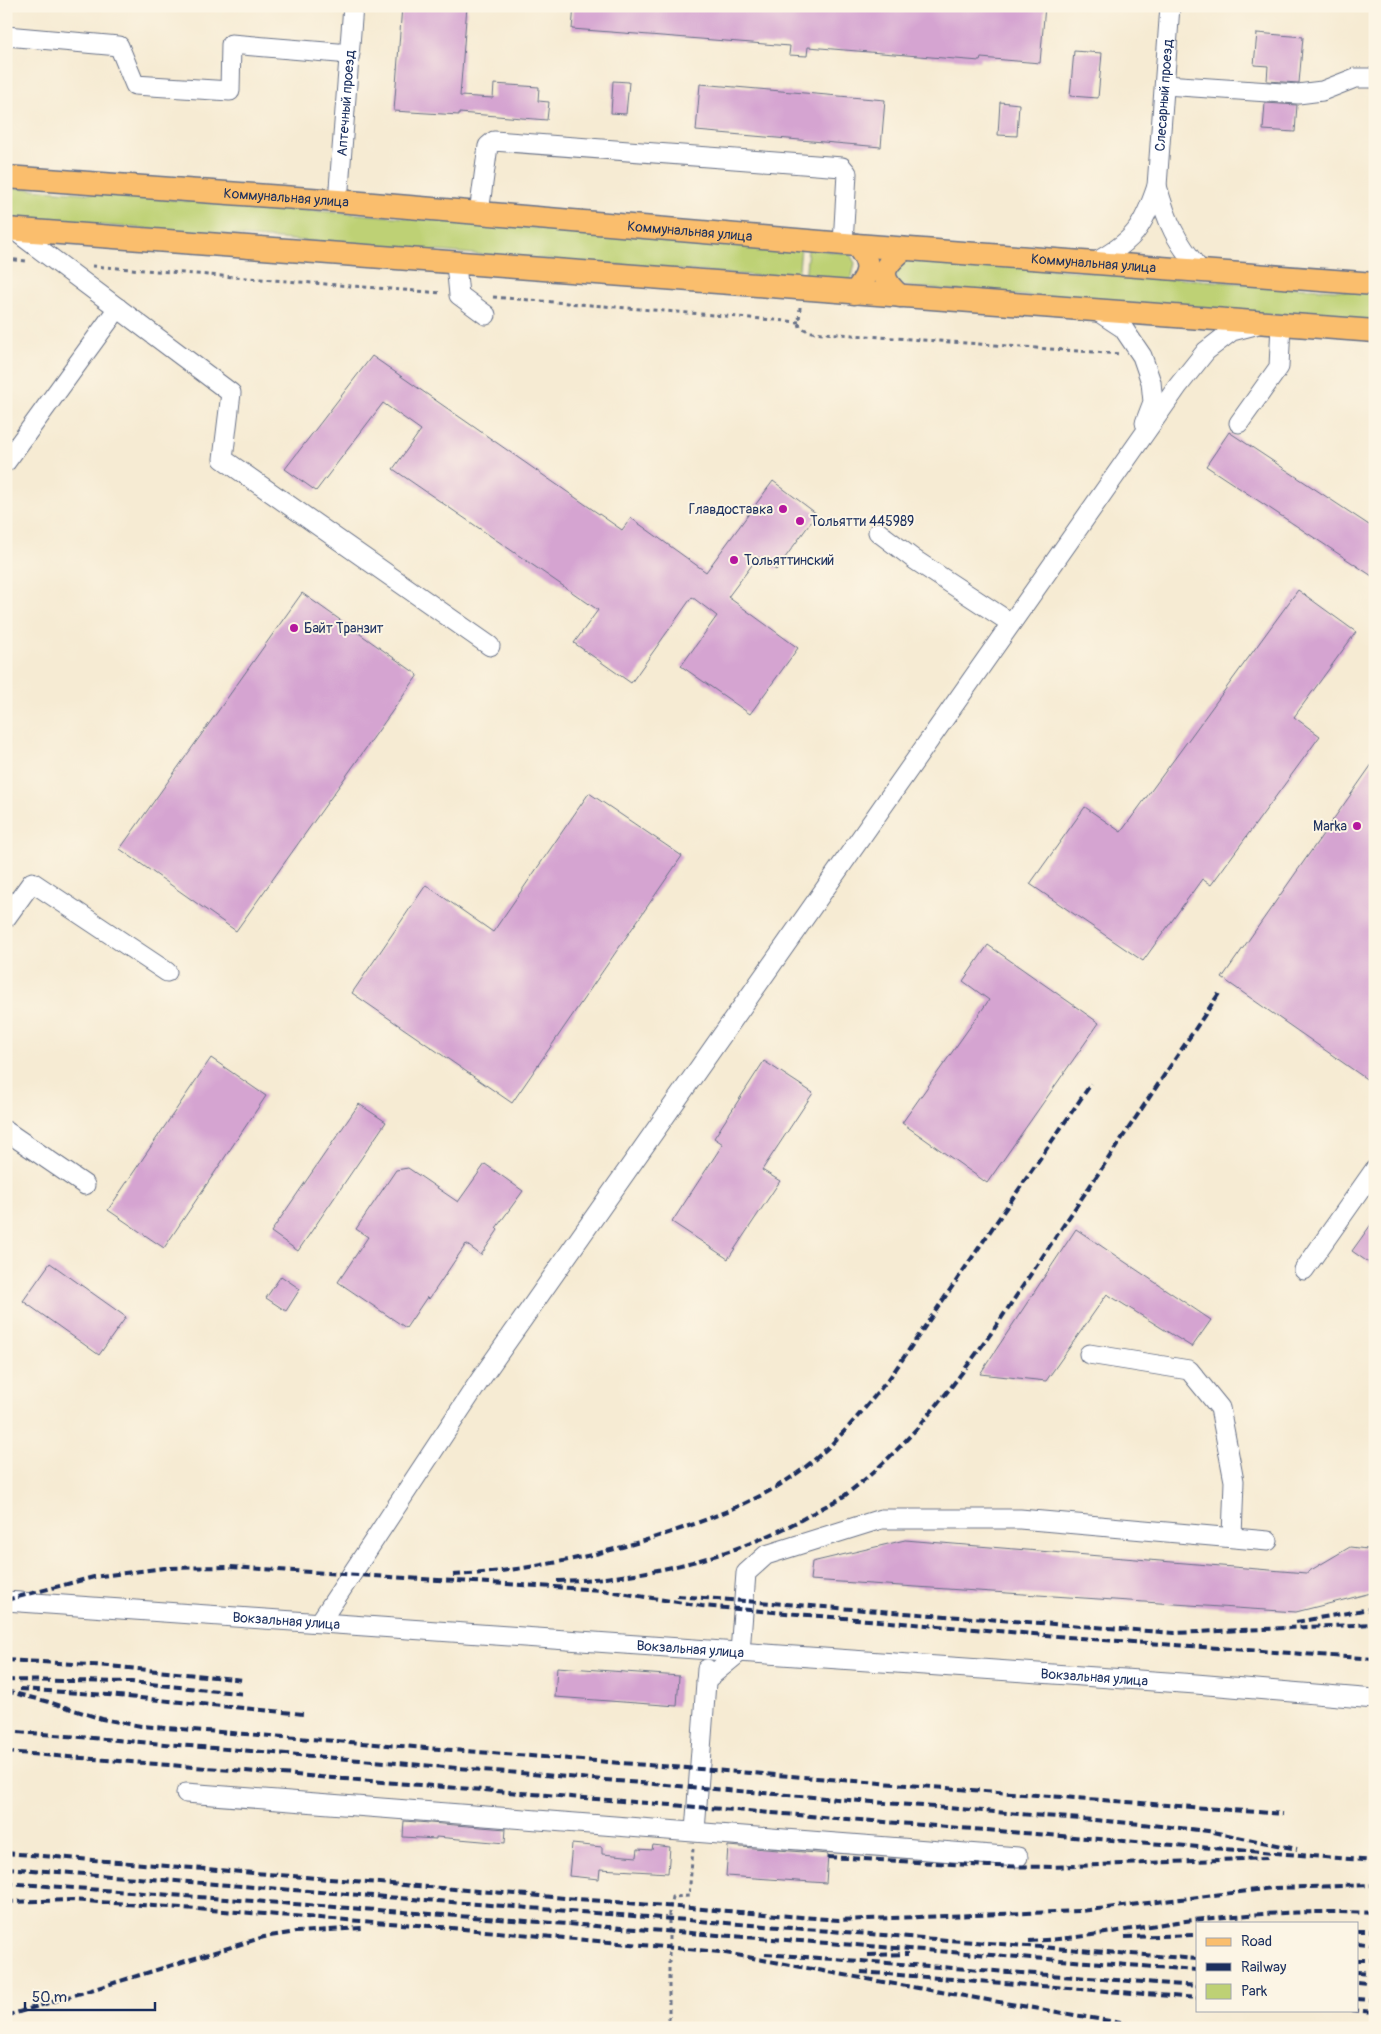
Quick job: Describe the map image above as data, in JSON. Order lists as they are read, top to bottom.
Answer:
{
  "streets": {
    "main road": ["Коммунальная улица"],
    "street": ["Слесарный проезд", "Аптечный проезд", "Вокзальная улица"]
  },
  "crossings": [
    ["Слесарный проезд", "Коммунальная улица"],
    ["Аптечный проезд", "Коммунальная улица"]
  ],
  "places": [
    "Главдоставка",
    "Тольятти 445989",
    "Тольяттинский",
    "Байт Транзит",
    "Marka"
  ],
  "legend": ["Road", "Railway", "Park"],
  "scale_bar": "50 m"
}
